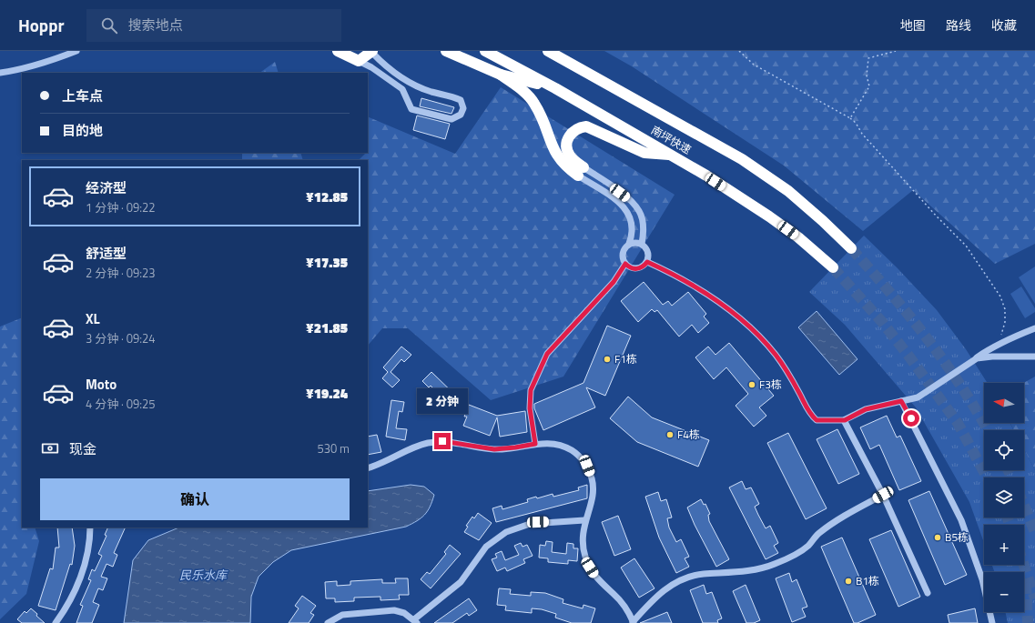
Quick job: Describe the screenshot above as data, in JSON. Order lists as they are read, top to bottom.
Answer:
{
  "streets": {
    "highway": ["南坪快速"]
  },
  "water": ["民乐水库"],
  "places": [
    "F1栋",
    "F3栋",
    "F4栋",
    "B5栋",
    "B1栋"
  ],
  "north": "left",
  "page": {
    "header": "Hoppr",
    "search": "搜索地点",
    "nav": ["地图", "路线", "收藏"],
    "banner": ["上车点", "目的地"],
    "list": [
      {
        "name": "经济型",
        "note": "1 分钟 · 09:22",
        "value": "¥12.85"
      },
      {
        "name": "舒适型",
        "note": "2 分钟 · 09:23",
        "value": "¥17.35"
      },
      {
        "name": "XL",
        "note": "3 分钟 · 09:24",
        "value": "¥21.85"
      },
      {
        "name": "Moto",
        "note": "4 分钟 · 09:25",
        "value": "¥19.24"
      }
    ],
    "map_buttons": ["+", "−"],
    "bubble": "2 分钟",
    "pay": ["现金", "530 m"],
    "buttons": "确认"
  }
}
